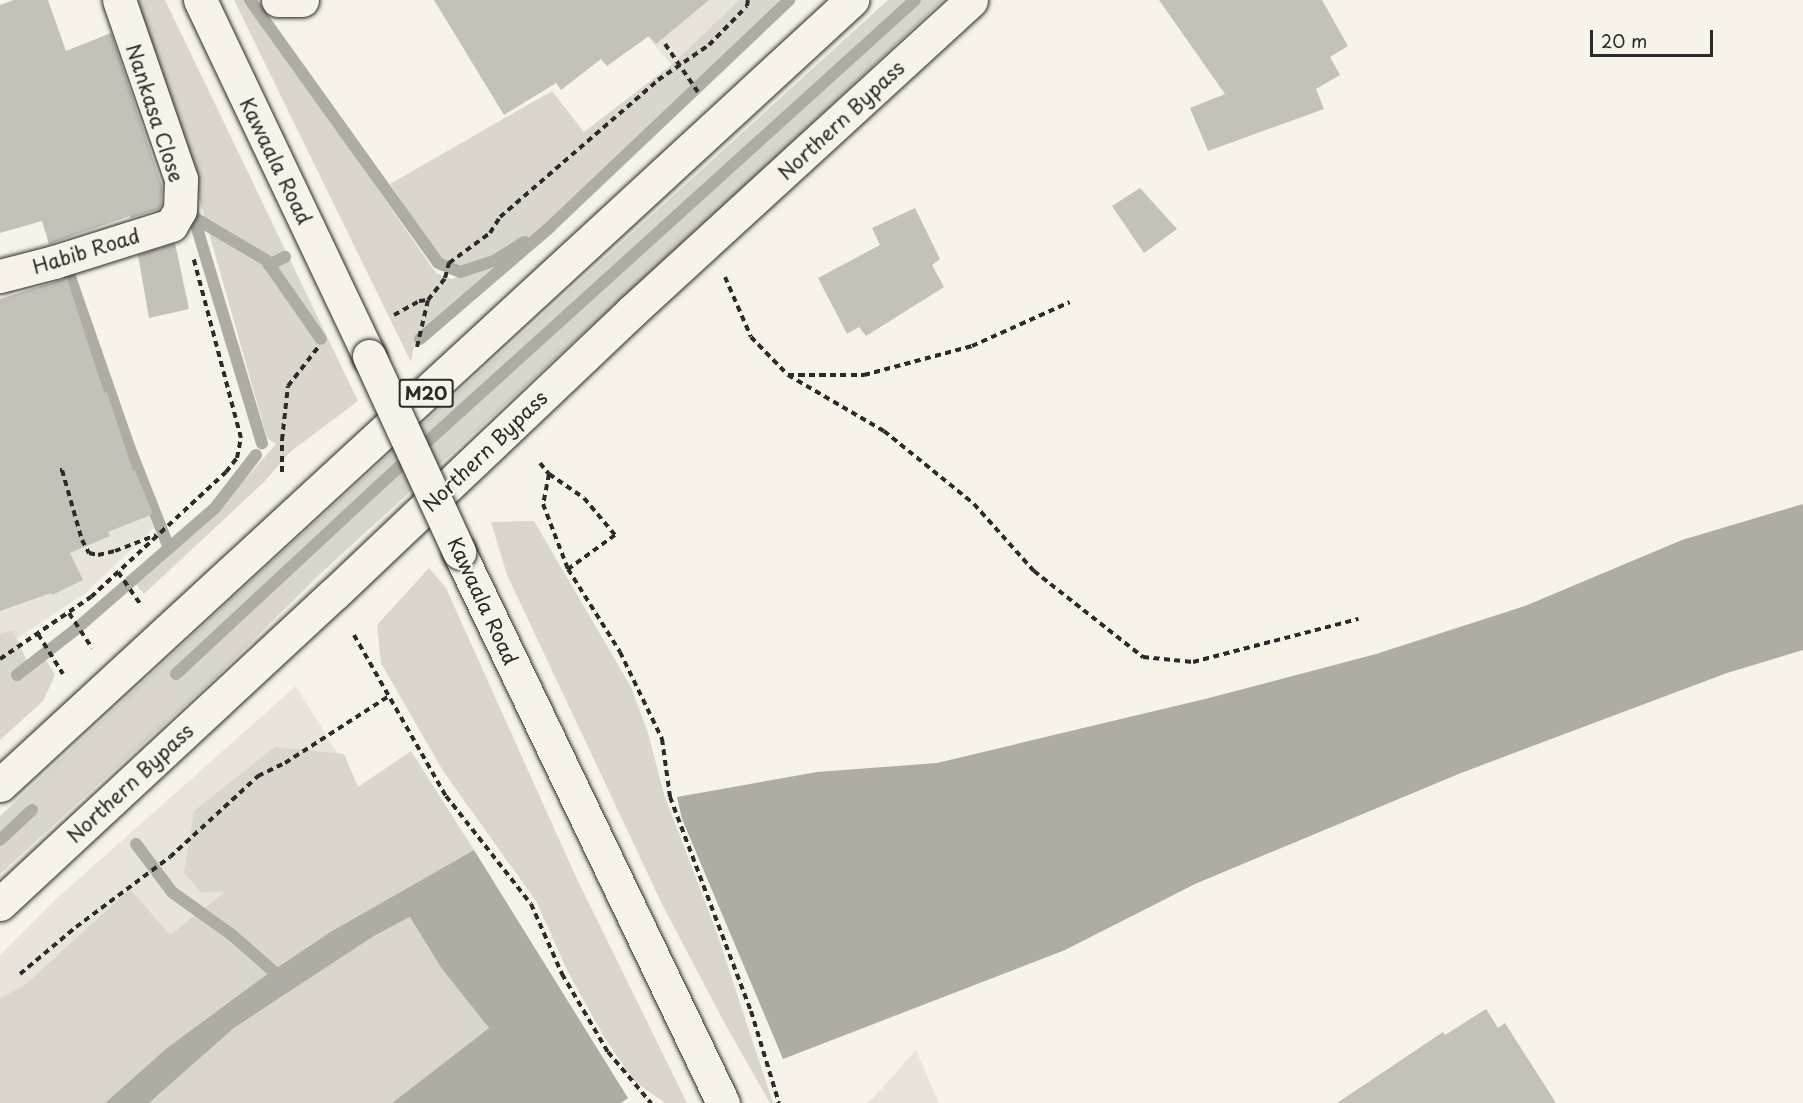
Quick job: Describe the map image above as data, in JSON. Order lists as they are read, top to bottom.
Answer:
{
  "streets": {
    "main road": [
      "Nankasa Close",
      "Northern Bypass",
      "Kawaala Road",
      "Habib Road",
      "M20"
    ]
  },
  "crossings": [
    ["Nankasa Close", "Habib Road"]
  ],
  "scale_bar": "20 m"
}
